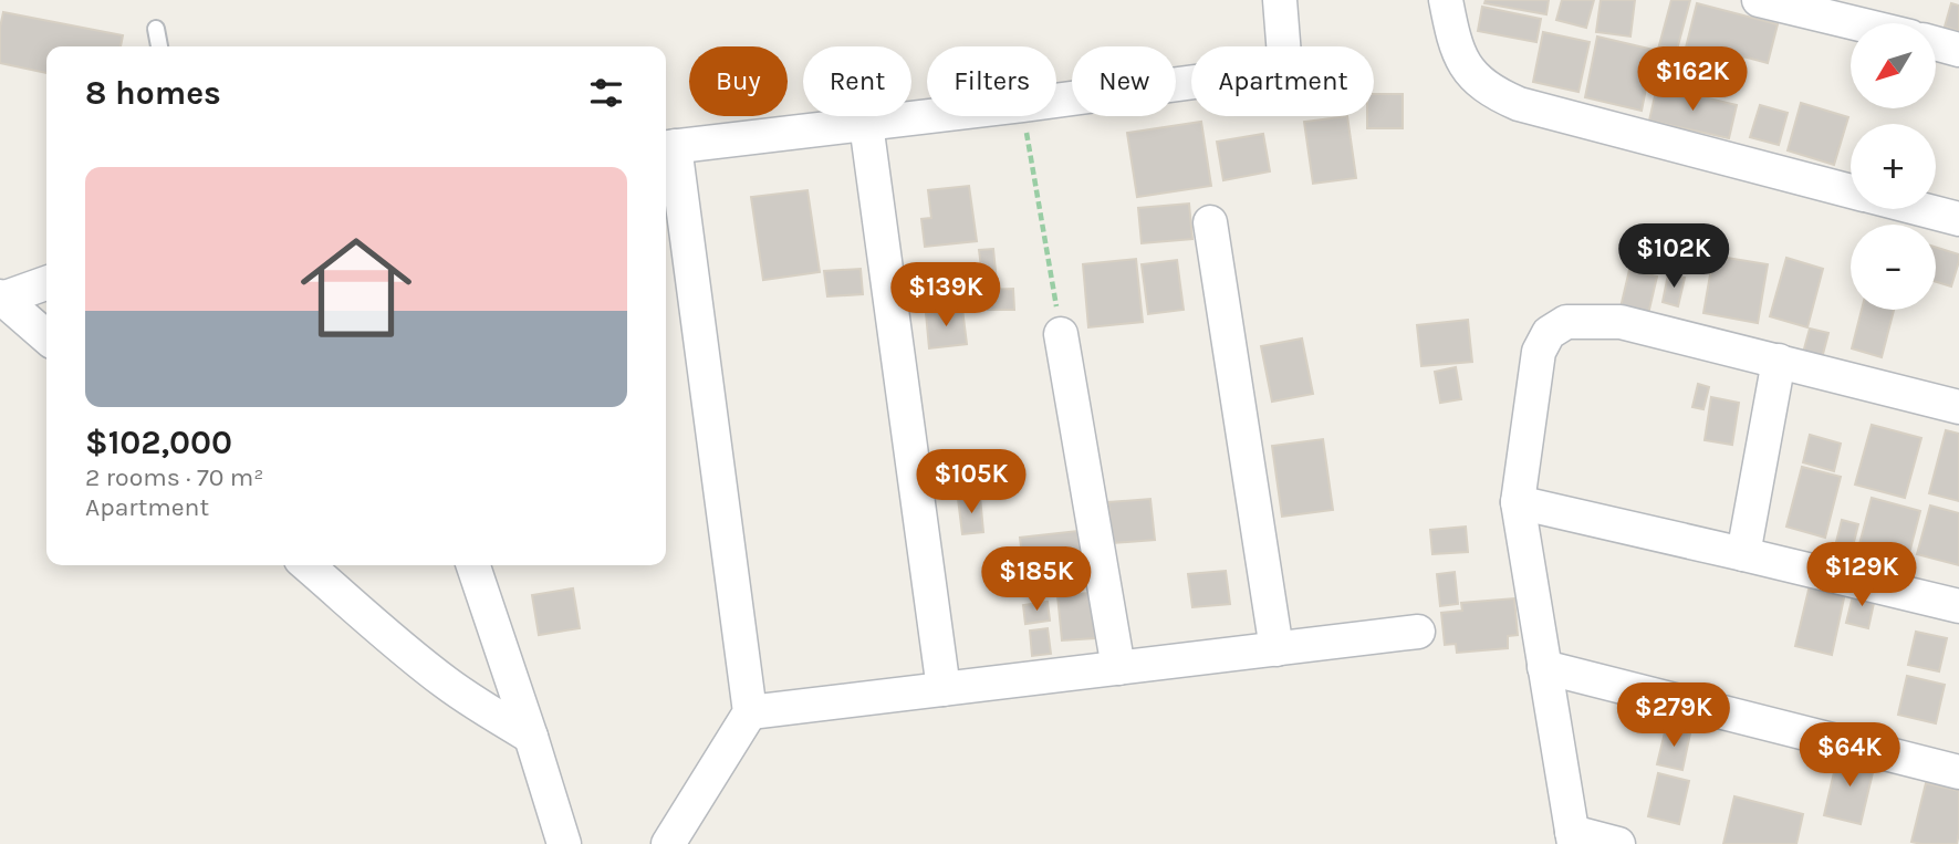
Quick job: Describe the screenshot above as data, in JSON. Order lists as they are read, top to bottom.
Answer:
{
  "north": "bottom left",
  "page": {
    "map_buttons": ["+", "−"],
    "price": [
      "$162K",
      "$102K",
      "$139K",
      "$105K",
      "$129K",
      "$185K",
      "$279K",
      "$64K"
    ],
    "chip": [
      "Buy",
      "Rent",
      "Filters",
      "New",
      "Apartment"
    ],
    "heading": "8 homes",
    "list": [
      {
        "name": "$102,000",
        "note": "2 rooms · 70 m² · Apartment"
      }
    ]
  }
}
